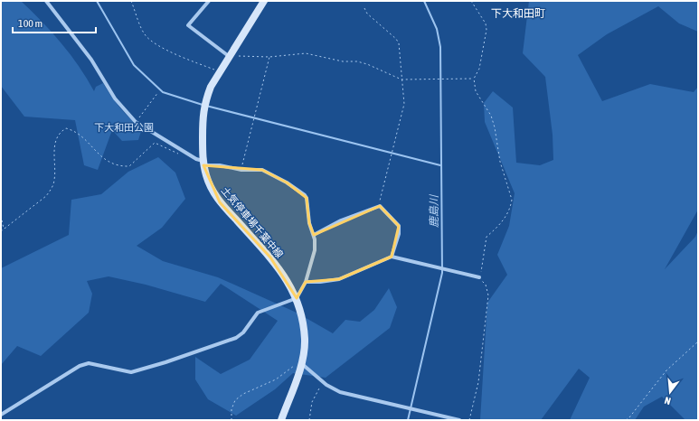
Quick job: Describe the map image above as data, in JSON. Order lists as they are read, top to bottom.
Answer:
{
  "streets": {
    "main road": ["土気停車場千葉中線"]
  },
  "districts": ["下大和田町"],
  "water": ["鹿島川"],
  "parks": ["下大和田公園"],
  "scale_bar": "100 m",
  "north": "bottom"
}
